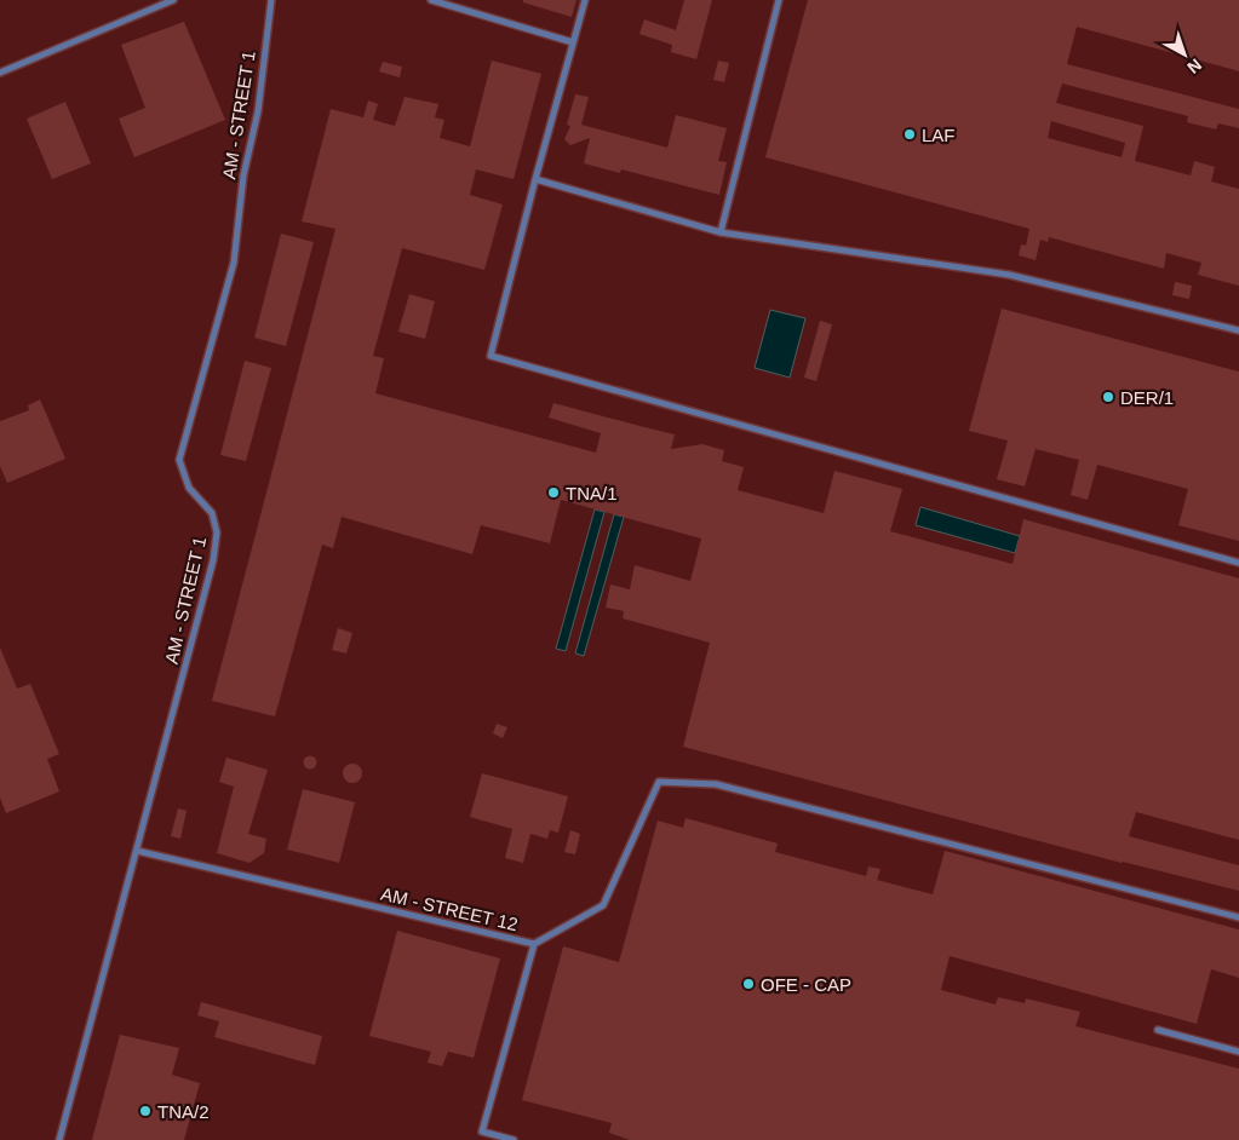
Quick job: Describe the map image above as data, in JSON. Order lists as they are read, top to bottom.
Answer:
{
  "streets": {
    "lane": ["AM - STREET 1", "AM - STREET 12"]
  },
  "crossings": [
    ["AM - STREET 1", "AM - STREET 12"]
  ],
  "places": [
    "LAF",
    "DER/1",
    "TNA/1",
    "OFE - CAP",
    "TNA/2"
  ],
  "north": "bottom right"
}
